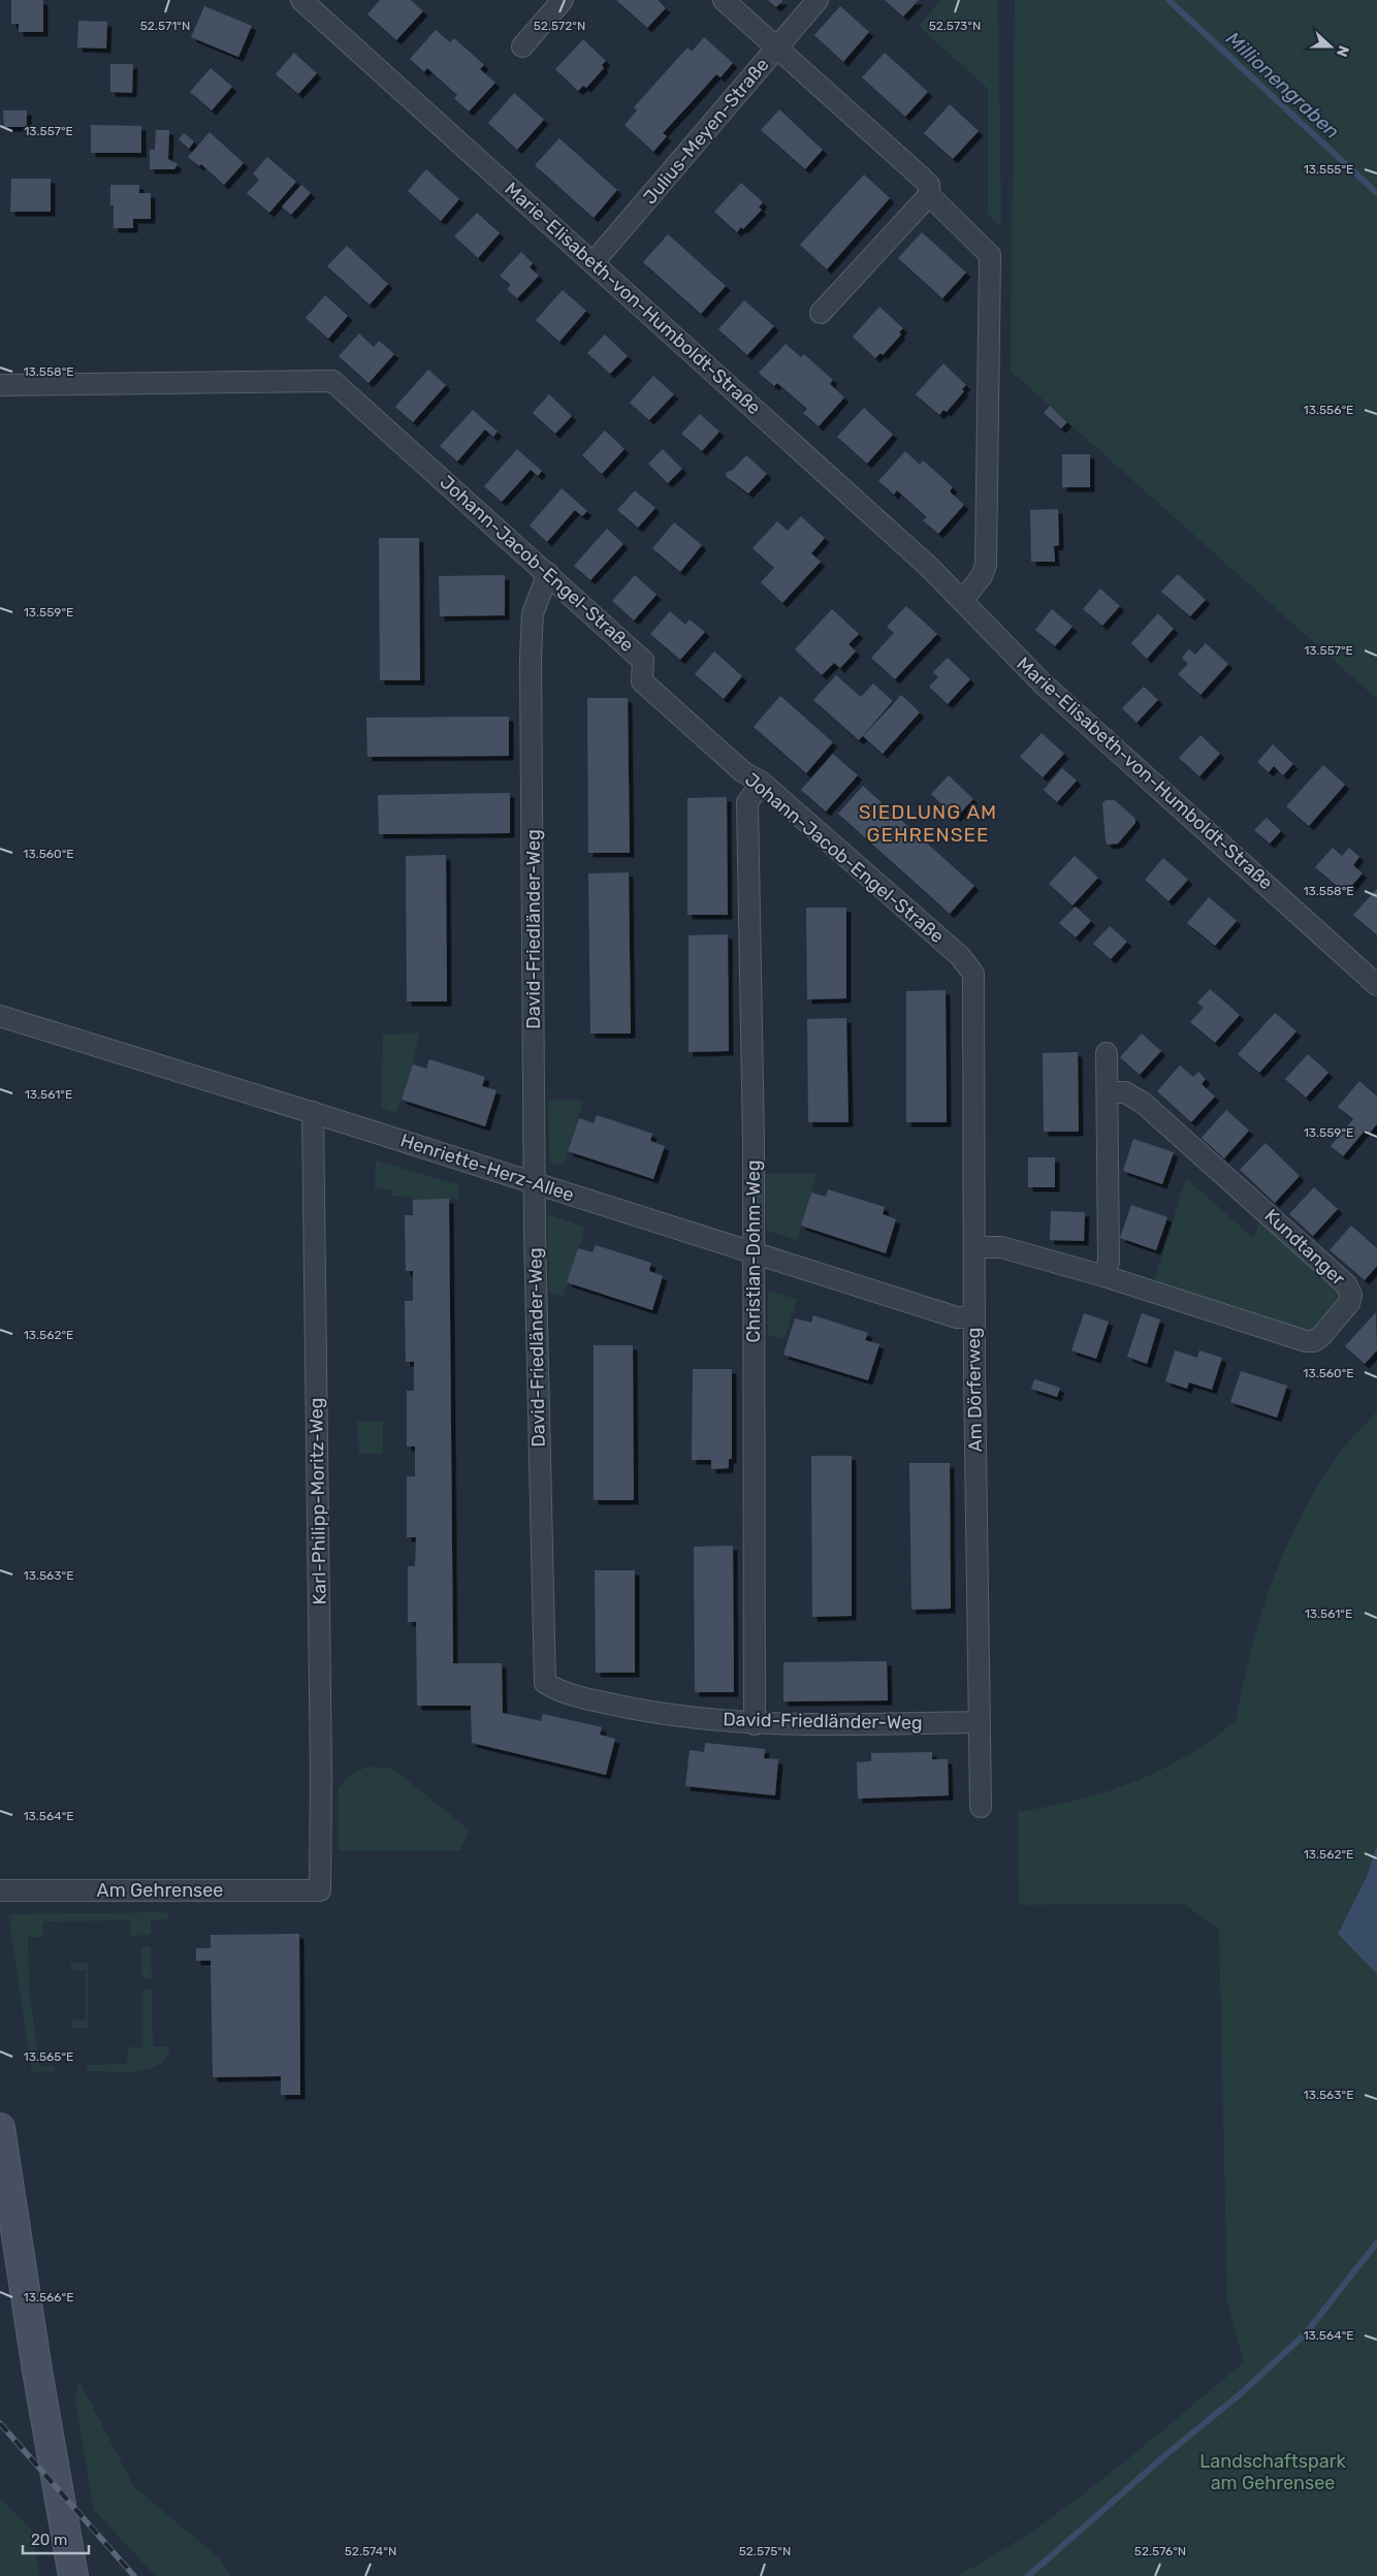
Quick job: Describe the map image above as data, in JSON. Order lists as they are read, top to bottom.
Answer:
{
  "streets": {
    "street": [
      "Julius-Meyen-Straße",
      "Marie-Elisabeth-von-Humboldt-Straße",
      "Johann-Jacob-Engel-Straße",
      "David-Friedländer-Weg",
      "Henriette-Herz-Allee",
      "Kundtanger",
      "Christian-Dohm-Weg",
      "Am Dörferweg",
      "Karl-Philipp-Moritz-Weg",
      "Am Gehrensee"
    ]
  },
  "crossings": [
    ["Julius-Meyen-Straße", "Marie-Elisabeth-von-Humboldt-Straße"],
    ["Johann-Jacob-Engel-Straße", "David-Friedländer-Weg"],
    ["Johann-Jacob-Engel-Straße", "Christian-Dohm-Weg"],
    ["Johann-Jacob-Engel-Straße", "Am Dörferweg"],
    ["David-Friedländer-Weg", "Henriette-Herz-Allee"],
    ["David-Friedländer-Weg", "Christian-Dohm-Weg"],
    ["David-Friedländer-Weg", "Am Dörferweg"],
    ["Henriette-Herz-Allee", "Christian-Dohm-Weg"],
    ["Henriette-Herz-Allee", "Am Dörferweg"],
    ["Henriette-Herz-Allee", "Karl-Philipp-Moritz-Weg"],
    ["Kundtanger", "Am Dörferweg"],
    ["Karl-Philipp-Moritz-Weg", "Am Gehrensee"]
  ],
  "districts": ["SIEDLUNG AM GEHRENSEE"],
  "water": ["Millionengraben"],
  "parks": ["Landschaftspark am Gehrensee"],
  "scale_bar": "20 m",
  "north": "right",
  "coordinates": [
    "52.573°N",
    "52.571°N",
    "52.572°N",
    "13.557°E",
    "13.555°E",
    "13.558°E",
    "13.556°E",
    "13.559°E",
    "13.560°E",
    "13.561°E",
    "13.562°E",
    "13.563°E",
    "13.564°E",
    "13.565°E",
    "13.566°E",
    "52.574°N",
    "52.575°N",
    "52.576°N"
  ]
}
